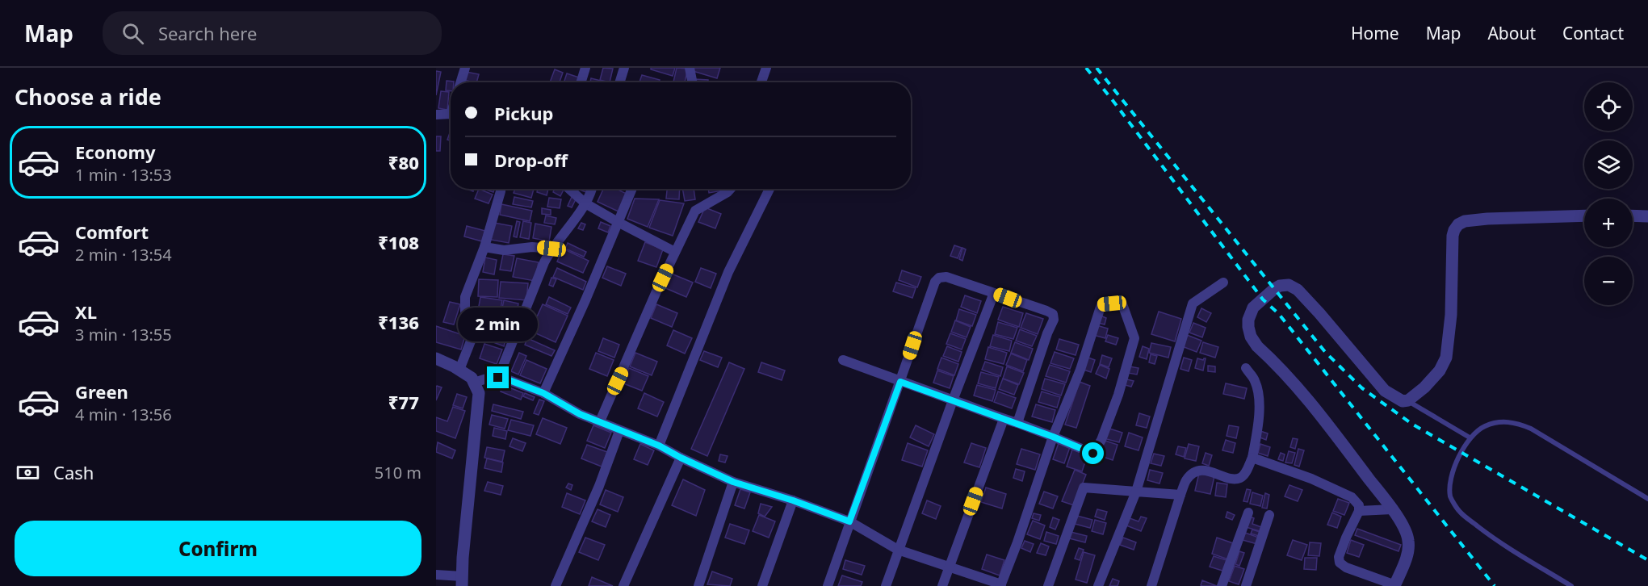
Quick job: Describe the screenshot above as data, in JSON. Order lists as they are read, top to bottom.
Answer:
{
  "page": {
    "header": "Map",
    "search": "Search here",
    "nav": [
      "Home",
      "Map",
      "About",
      "Contact"
    ],
    "heading": "Choose a ride",
    "map_buttons": ["+", "−"],
    "banner": ["Pickup", "Drop-off"],
    "list": [
      {
        "name": "Economy",
        "note": "1 min · 13:53",
        "value": "₹80"
      },
      {
        "name": "Comfort",
        "note": "2 min · 13:54",
        "value": "₹108"
      },
      {
        "name": "XL",
        "note": "3 min · 13:55",
        "value": "₹136"
      },
      {
        "name": "Green",
        "note": "4 min · 13:56",
        "value": "₹77"
      }
    ],
    "bubble": "2 min",
    "pay": ["Cash", "510 m"],
    "buttons": "Confirm"
  }
}
